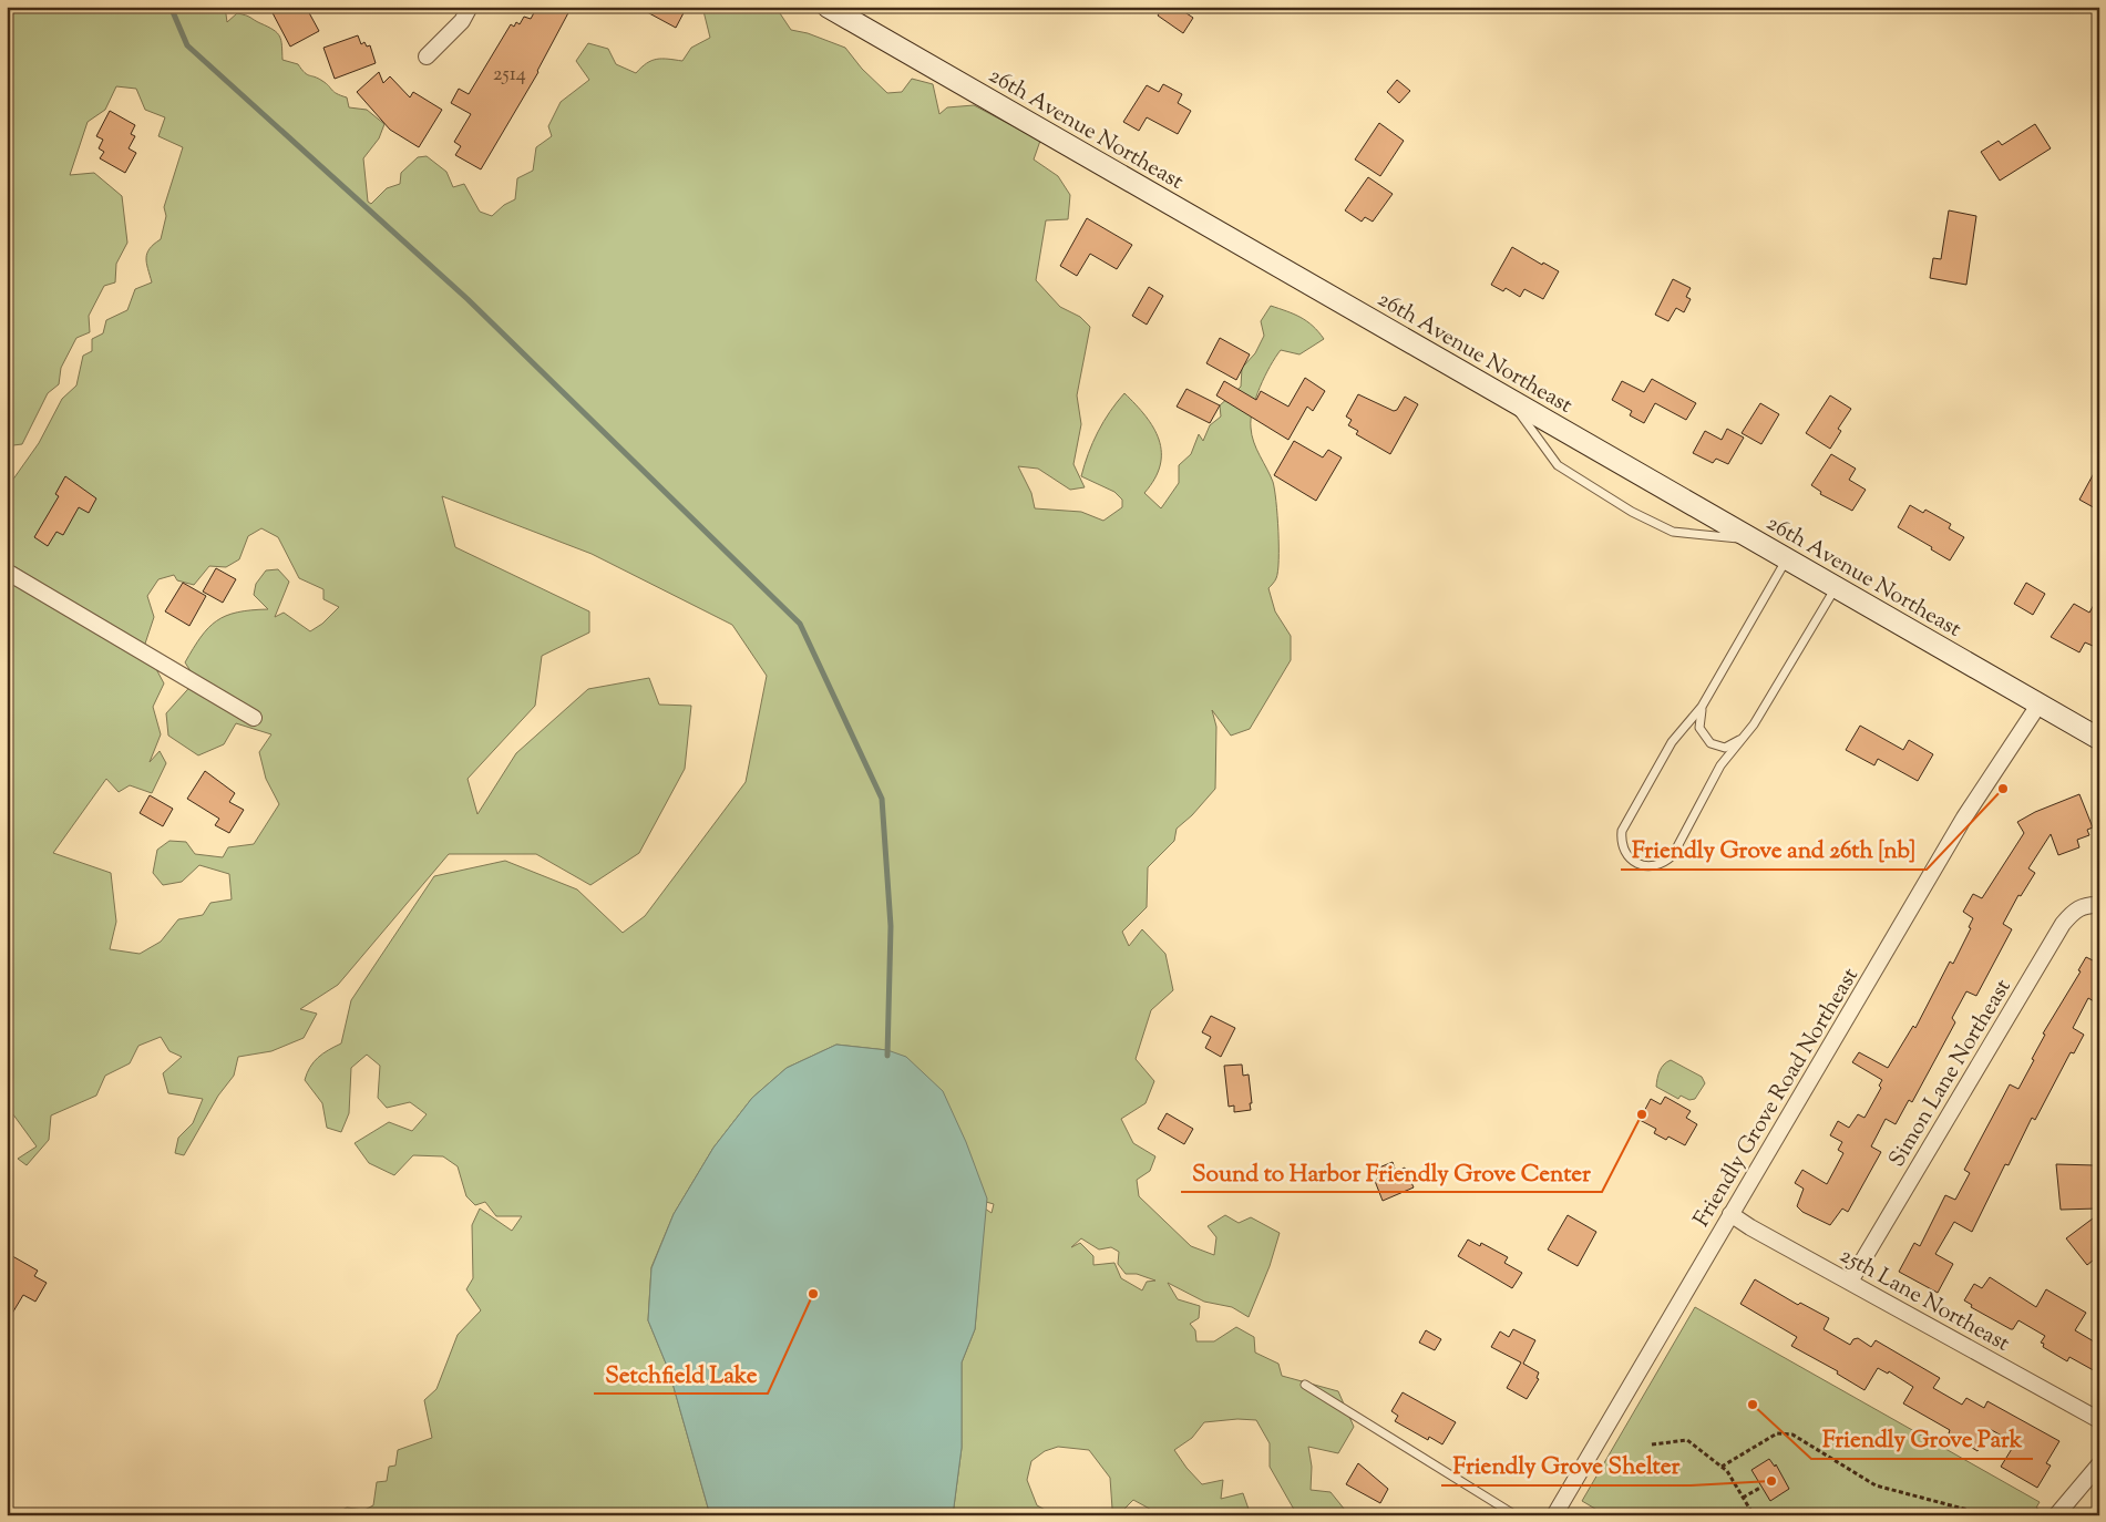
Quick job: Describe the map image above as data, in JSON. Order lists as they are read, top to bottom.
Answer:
{
  "streets": {
    "street": [
      "26th Avenue Northeast",
      "Simon Lane Northeast",
      "Friendly Grove Road Northeast",
      "25th Lane Northeast"
    ]
  },
  "crossings": [
    ["26th Avenue Northeast", "Friendly Grove Road Northeast"],
    ["Simon Lane Northeast", "25th Lane Northeast"],
    ["Friendly Grove Road Northeast", "25th Lane Northeast"]
  ],
  "places": [
    "Friendly Grove and 26th [nb]",
    "Sound to Harbor Friendly Grove Center",
    "Setchfield Lake",
    "Friendly Grove Park",
    "Friendly Grove Shelter"
  ],
  "house_numbers": ["2514"]
}
